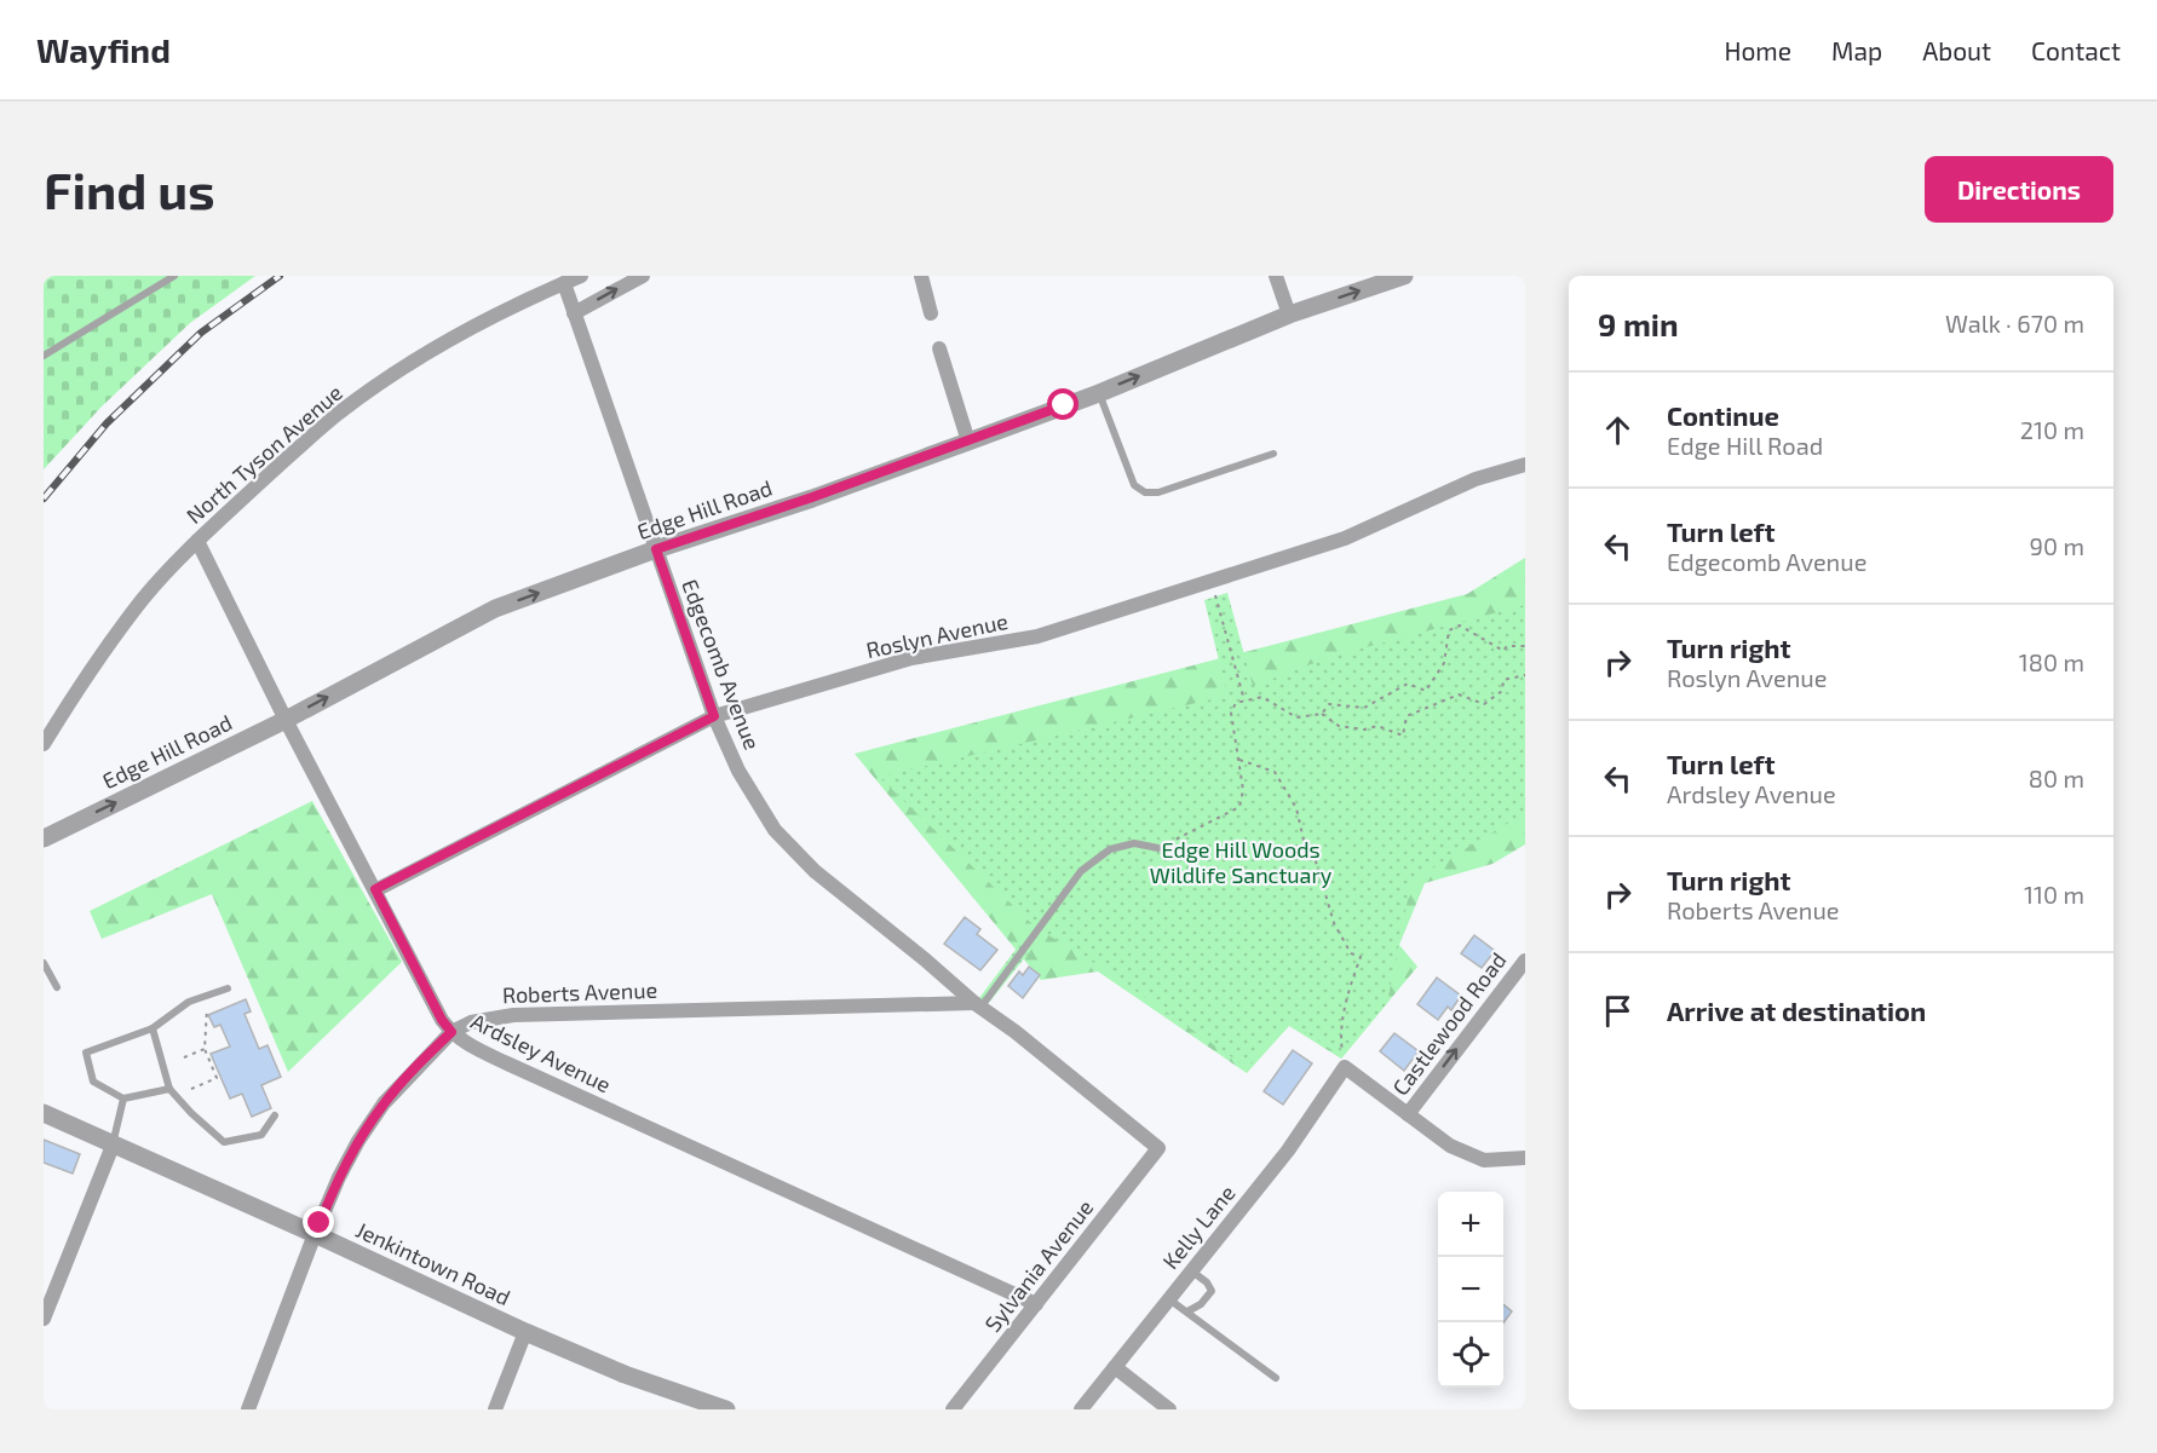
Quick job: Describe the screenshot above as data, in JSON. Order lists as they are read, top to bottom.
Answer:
{
  "streets": {
    "street": [
      "North Tyson Avenue",
      "Edge Hill Road",
      "Roslyn Avenue",
      "Edgecomb Avenue",
      "Roberts Avenue",
      "Castlewood Road",
      "Ardsley Avenue",
      "Kelly Lane",
      "Jenkintown Road",
      "Sylvania Avenue"
    ]
  },
  "crossings": [
    ["North Tyson Avenue", "Edgecomb Avenue"],
    ["North Tyson Avenue", "Ardsley Avenue"],
    ["Edge Hill Road", "Edgecomb Avenue"],
    ["Edge Hill Road", "Ardsley Avenue"],
    ["Roslyn Avenue", "Edgecomb Avenue"],
    ["Roslyn Avenue", "Ardsley Avenue"],
    ["Edgecomb Avenue", "Roberts Avenue"],
    ["Edgecomb Avenue", "Sylvania Avenue"],
    ["Roberts Avenue", "Ardsley Avenue"],
    ["Roberts Avenue", "Jenkintown Road"],
    ["Ardsley Avenue", "Sylvania Avenue"]
  ],
  "one_way": ["Edge Hill Road", "Castlewood Road"],
  "parks": ["Edge Hill Woods Wildlife Sanctuary"],
  "page": {
    "header": "Wayfind",
    "nav": [
      "Home",
      "Map",
      "About",
      "Contact"
    ],
    "buttons": "Directions",
    "title": "Find us",
    "heading": ["9 min", "Walk · 670 m"],
    "list": [
      ["Continue", "Edge Hill Road", "210 m"],
      ["Turn left", "Edgecomb Avenue", "90 m"],
      ["Turn right", "Roslyn Avenue", "180 m"],
      ["Turn left", "Ardsley Avenue", "80 m"],
      ["Turn right", "Roberts Avenue", "110 m"],
      "Arrive at destination"
    ],
    "map_buttons": ["+", "−"]
  }
}
